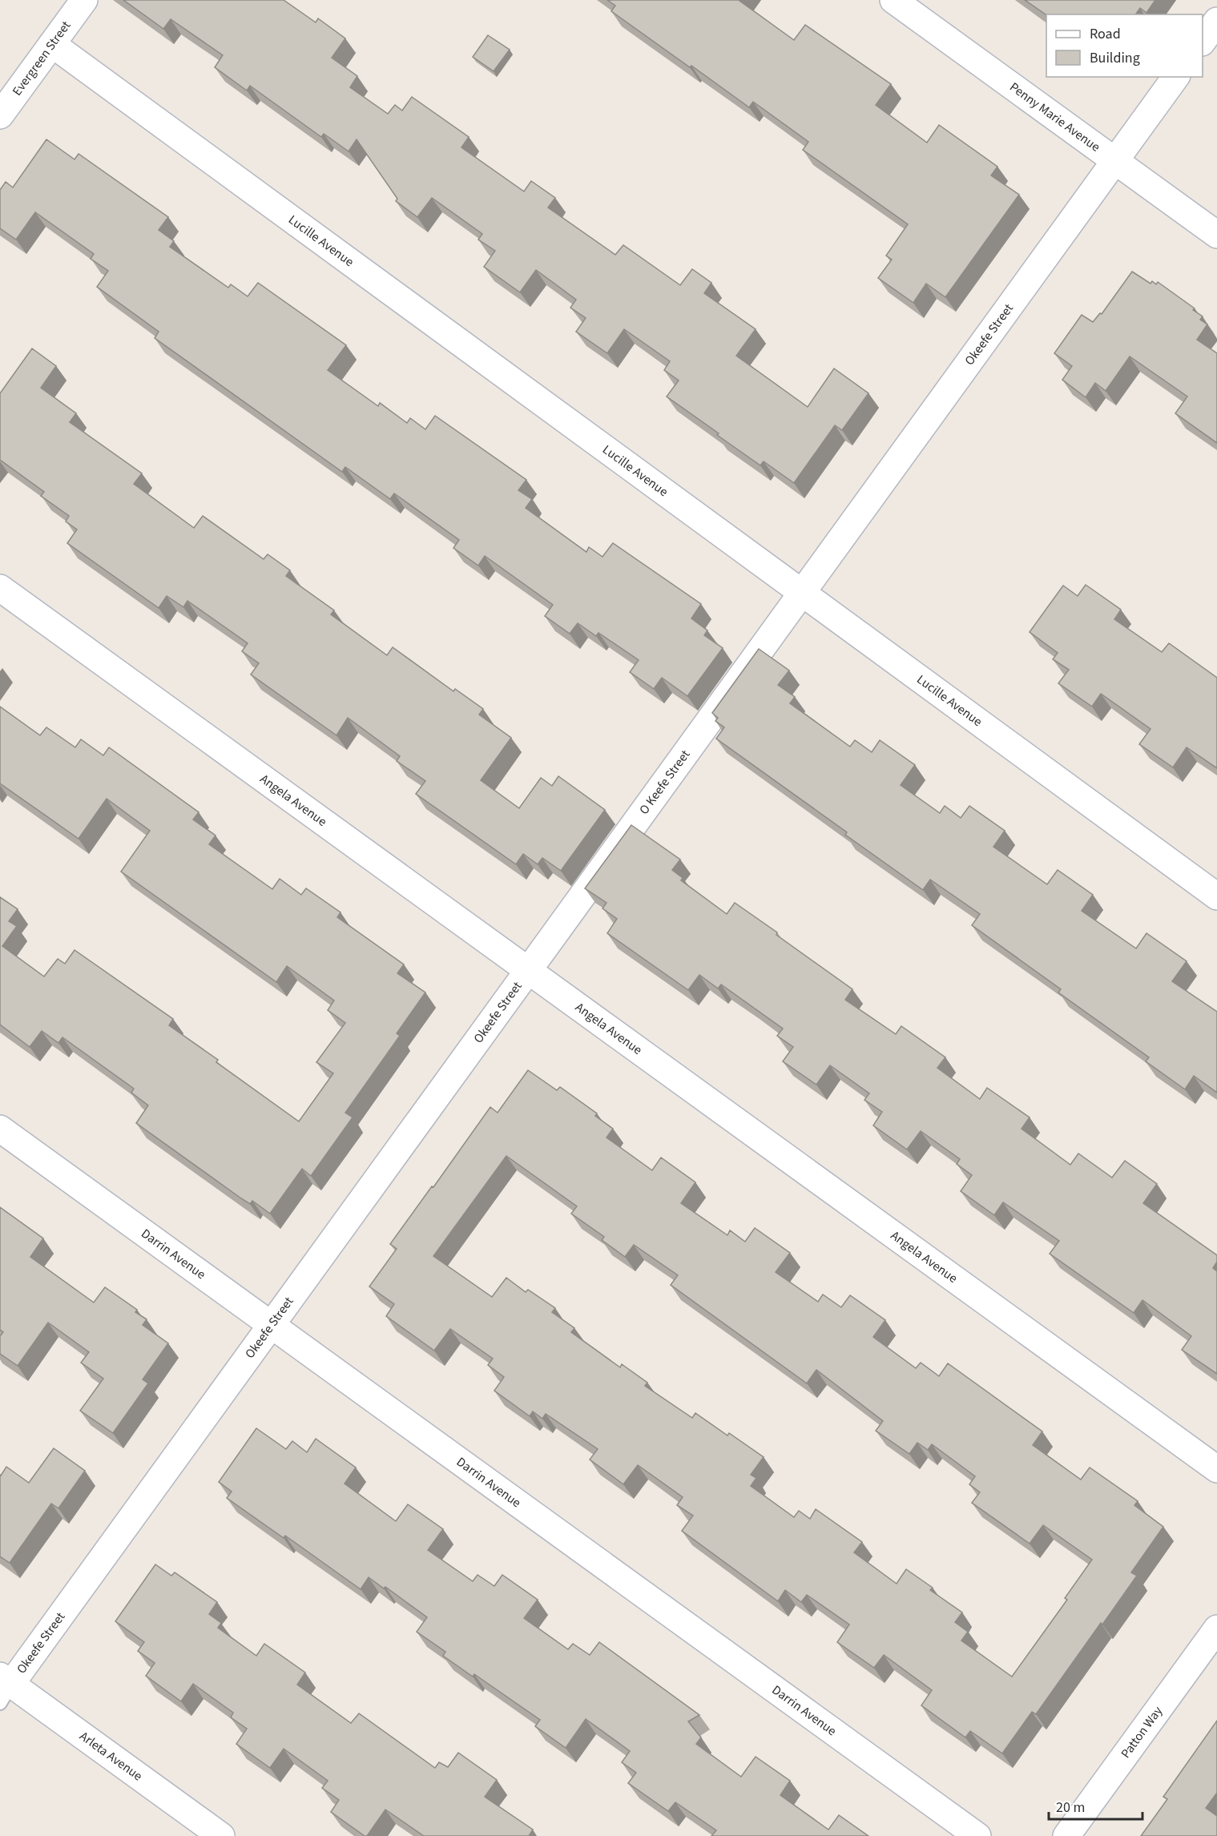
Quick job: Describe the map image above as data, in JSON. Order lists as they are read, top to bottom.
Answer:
{
  "streets": {
    "street": [
      "Evergreen Street",
      "Penny Marie Avenue",
      "Lucille Avenue",
      "Okeefe Street",
      "O Keefe Street",
      "Angela Avenue",
      "Darrin Avenue",
      "Patton Way",
      "Arleta Avenue"
    ]
  },
  "crossings": [
    ["Evergreen Street", "Lucille Avenue"],
    ["Penny Marie Avenue", "Okeefe Street"],
    ["Lucille Avenue", "Okeefe Street"],
    ["Lucille Avenue", "O Keefe Street"],
    ["Okeefe Street", "O Keefe Street"],
    ["Okeefe Street", "Angela Avenue"],
    ["Okeefe Street", "Darrin Avenue"],
    ["Okeefe Street", "Arleta Avenue"],
    ["O Keefe Street", "Angela Avenue"]
  ],
  "legend": ["Road", "Building"],
  "scale_bar": "20 m"
}
